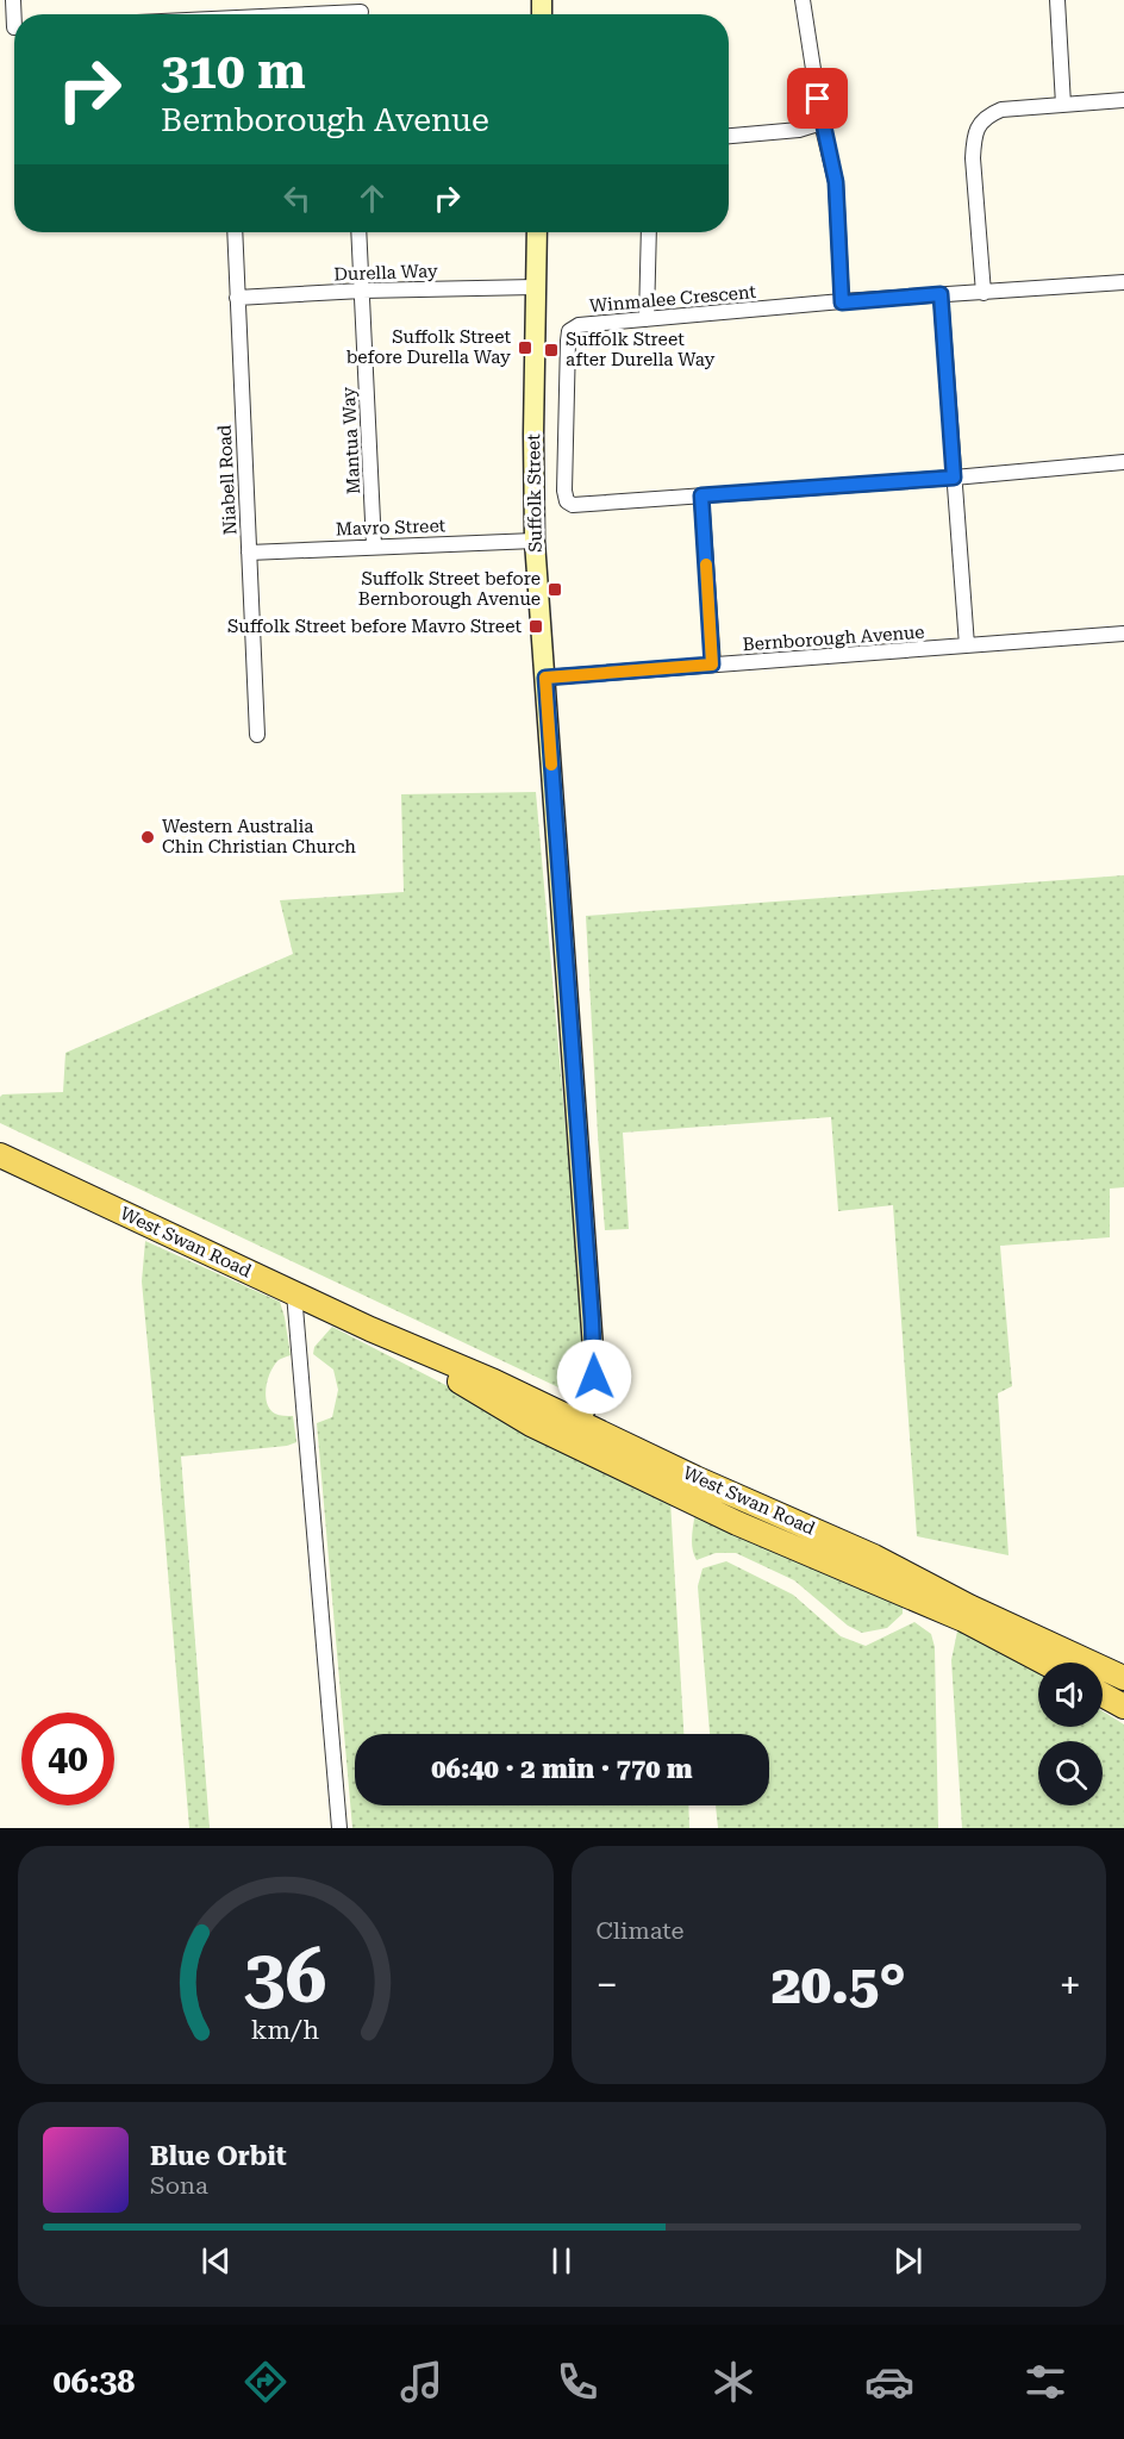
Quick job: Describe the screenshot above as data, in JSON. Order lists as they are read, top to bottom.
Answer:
{
  "streets": {
    "main road": ["West Swan Road"],
    "street": [
      "Durella Way",
      "Winmalee Crescent",
      "Mantua Way",
      "Niabell Road",
      "Suffolk Street",
      "Mavro Street",
      "Bernborough Avenue"
    ]
  },
  "crossings": [
    ["Durella Way", "Mantua Way"],
    ["Durella Way", "Niabell Road"],
    ["Durella Way", "Suffolk Street"],
    ["Mantua Way", "Mavro Street"],
    ["Niabell Road", "Mavro Street"],
    ["Suffolk Street", "Mavro Street"],
    ["Suffolk Street", "Bernborough Avenue"],
    ["Suffolk Street", "West Swan Road"]
  ],
  "places": {
    "transit": [
      "Suffolk Street before Durella Way",
      "Suffolk Street after Durella Way",
      "Suffolk Street before Bernborough Avenue",
      "Suffolk Street before Mavro Street"
    ],
    "other": ["Western Australia Chin Christian Church"]
  },
  "page": {
    "turn": ["310 m", "Bernborough Avenue"],
    "limit": "40",
    "trip": "06:40 · 2 min · 770 m",
    "tile": "Climate",
    "heat": ["−", "20.5°", "+"],
    "song": ["Blue Orbit", "Sona"],
    "tabs": "06:38",
    "gauge": ["36", "km/h"]
  }
}
